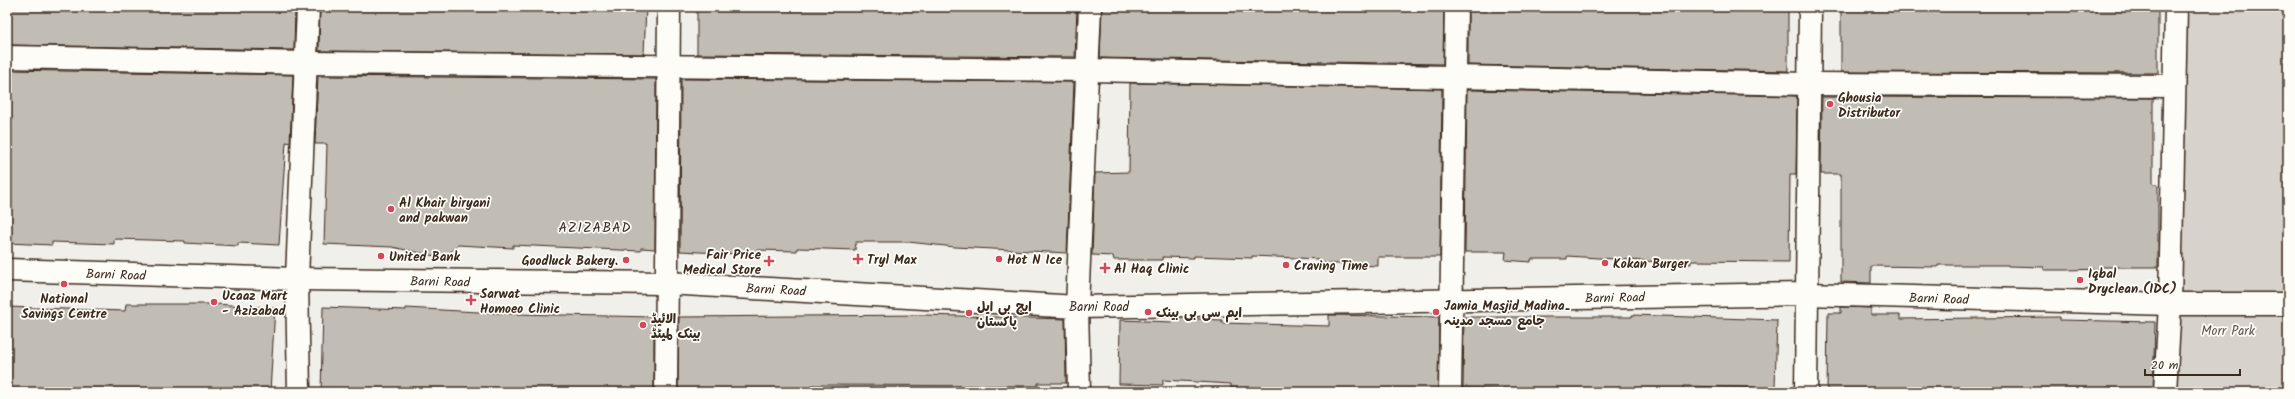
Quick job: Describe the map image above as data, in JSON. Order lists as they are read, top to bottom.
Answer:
{
  "streets": {
    "street": ["Barni Road"]
  },
  "districts": ["AZIZABAD"],
  "parks": ["Morr Park"],
  "places": {
    "other": [
      "Ghousia Distributor",
      "Al Khair biryani and pakwan",
      "United Bank",
      "Hot N Ice",
      "Goodluck Bakery.",
      "Kokan Burger",
      "Craving Time",
      "Iqbal Dryclean (IDC)",
      "National Savings Centre",
      "Ucaaz Mart - Azizabad",
      "ایم سی بی بینک",
      "Jamia Masjid Madina۔ جامع مسجد مدینہ",
      "ایچ بی ایل پاکستان",
      "الائیڈ بینک لمیٹڈ"
    ],
    "health": [
      "Tryl Max",
      "Fair Price Medical Store",
      "Al Haq Clinic",
      "Sarwat Homoeo Clinic"
    ]
  },
  "scale_bar": "20 m"
}
